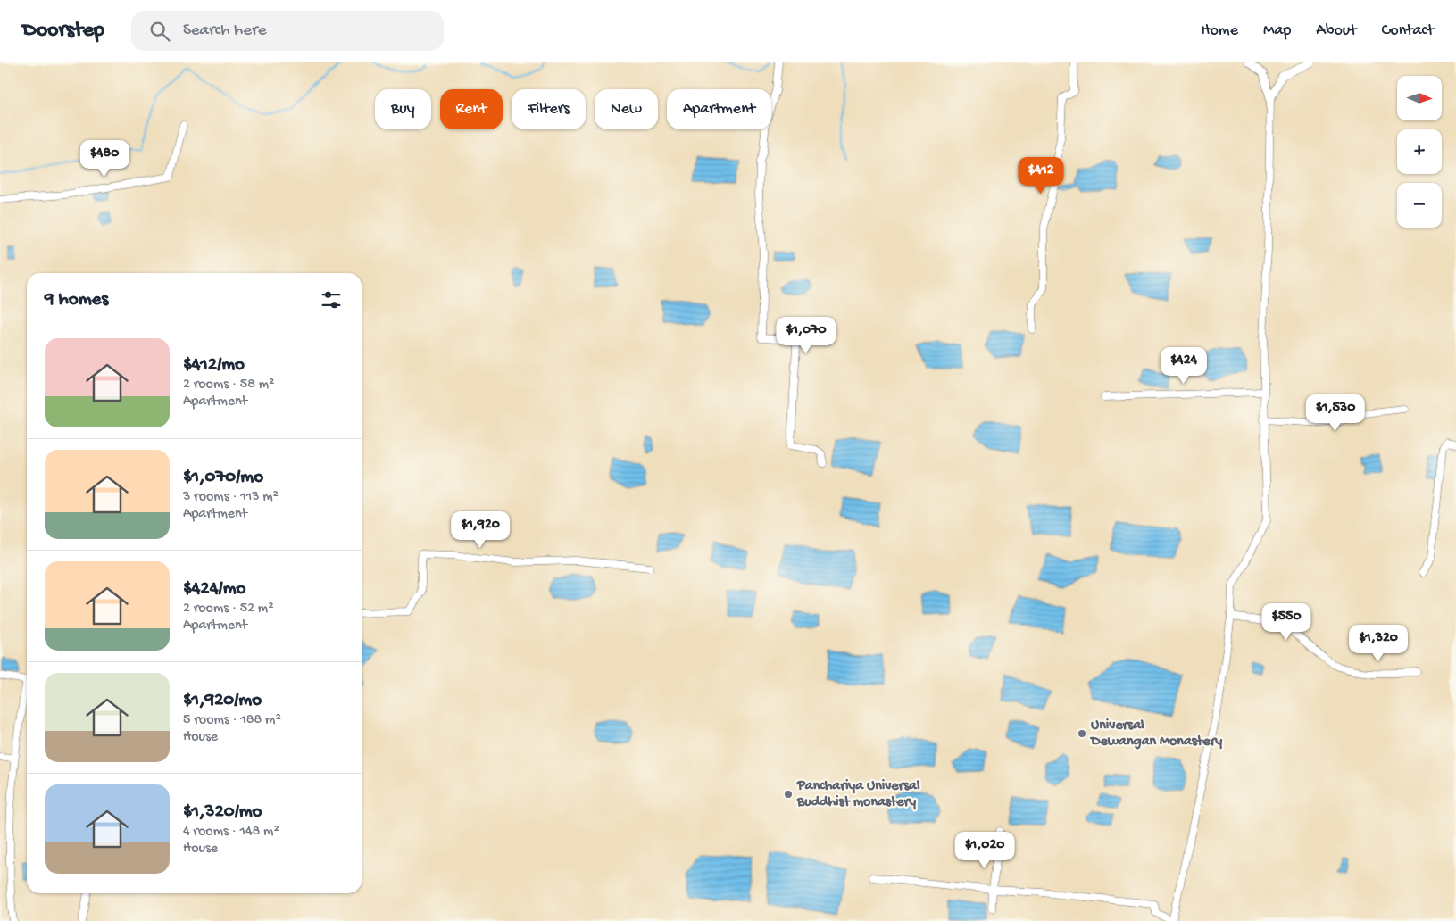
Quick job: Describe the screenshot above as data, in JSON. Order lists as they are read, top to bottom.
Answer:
{
  "places": ["Universal Dewangan Monastery", "Panchariya Universal Buddhist monastery"],
  "north": "right",
  "page": {
    "header": "Doorstep",
    "search": "Search here",
    "nav": [
      "Home",
      "Map",
      "About",
      "Contact"
    ],
    "map_buttons": ["+", "−"],
    "chip": [
      "Buy",
      "Rent",
      "Filters",
      "New",
      "Apartment"
    ],
    "price": [
      "$480",
      "$412",
      "$1,070",
      "$424",
      "$1,530",
      "$1,920",
      "$550",
      "$1,320",
      "$1,020"
    ],
    "heading": "9 homes",
    "list": [
      {
        "name": "$412/mo",
        "note": "2 rooms · 58 m² · Apartment"
      },
      {
        "name": "$1,070/mo",
        "note": "3 rooms · 113 m² · Apartment"
      },
      {
        "name": "$424/mo",
        "note": "2 rooms · 52 m² · Apartment"
      },
      {
        "name": "$1,920/mo",
        "note": "5 rooms · 188 m² · House"
      },
      {
        "name": "$1,320/mo",
        "note": "4 rooms · 148 m² · House"
      }
    ]
  }
}
